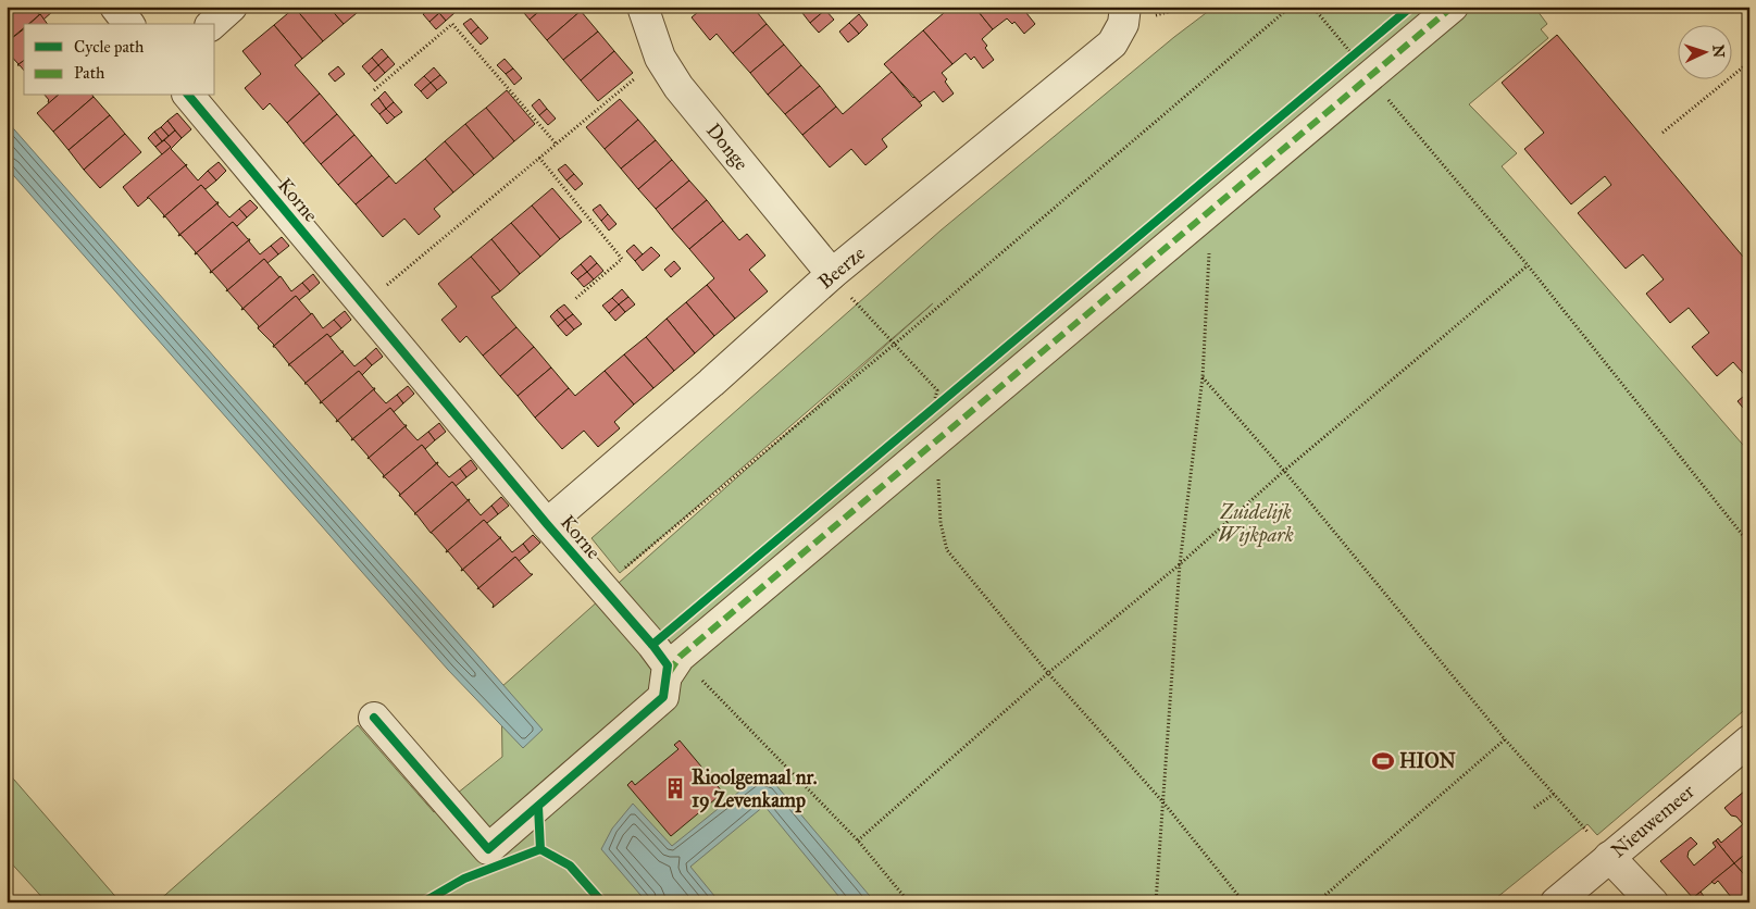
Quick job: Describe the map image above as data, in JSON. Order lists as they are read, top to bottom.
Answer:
{
  "streets": {
    "street": [
      "Donge",
      "Korne",
      "Beerze",
      "Nieuwemeer"
    ]
  },
  "crossings": [
    ["Donge", "Beerze"],
    ["Korne", "Beerze"]
  ],
  "parks": ["Zuidelijk Wijkpark"],
  "places": {
    "sports": ["HION"],
    "building": ["Rioolgemaal nr. 19 Zevenkamp"]
  },
  "legend": ["Cycle path", "Path"],
  "north": "right"
}
